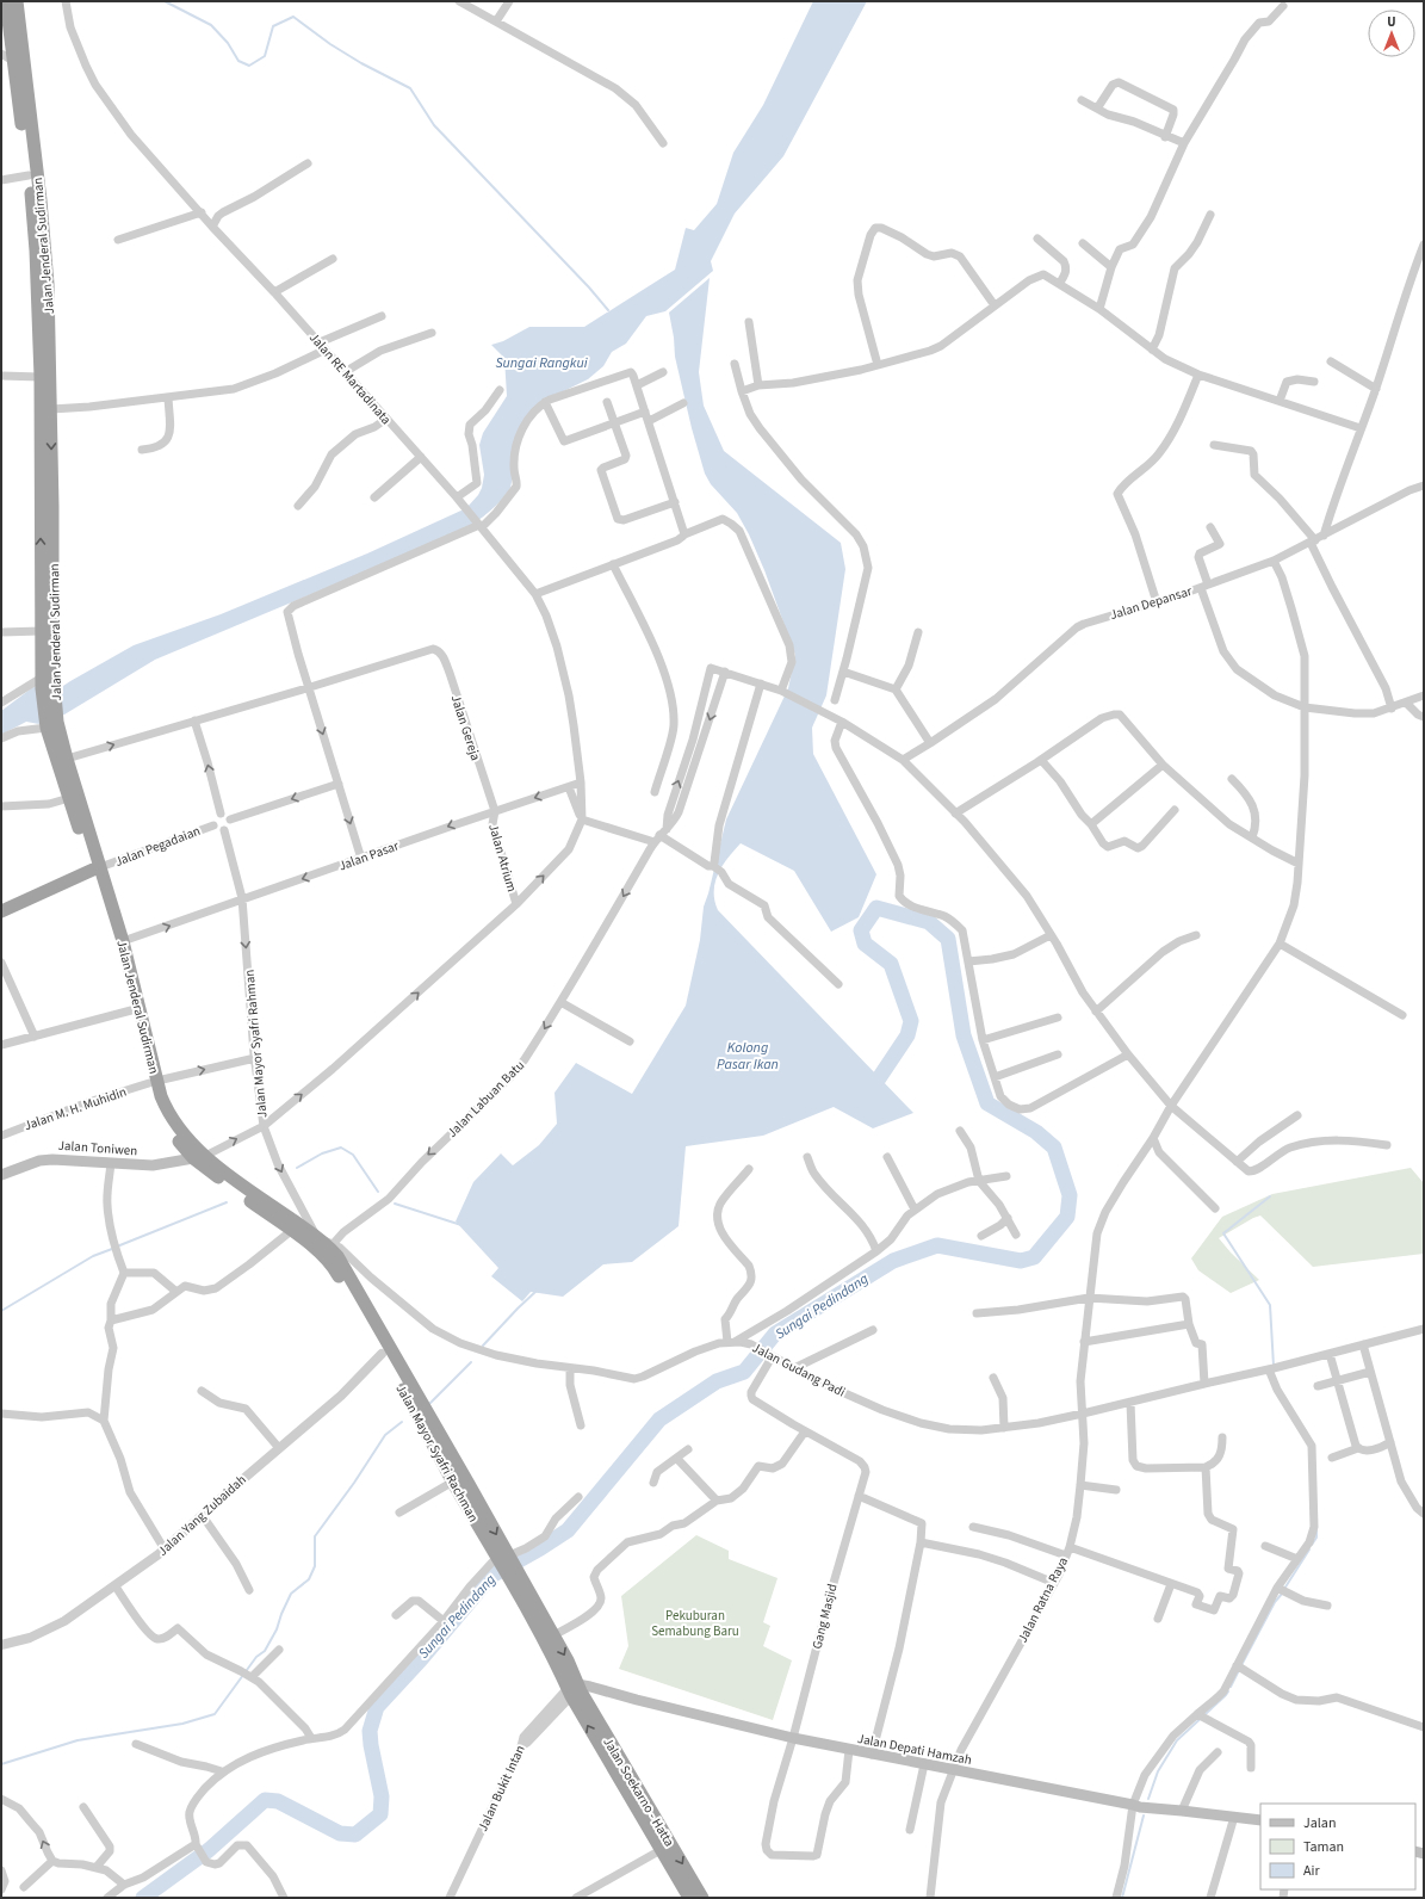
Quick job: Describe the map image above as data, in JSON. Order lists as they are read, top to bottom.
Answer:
{
  "streets": {
    "highway": ["Jalan Jenderal Sudirman", "Jalan Mayor Syafri Rachman", "Jalan Soekarno - Hatta"],
    "main road": ["Jalan Toniwen", "Jalan Depati Hamzah"],
    "street": [
      "Jalan RE Martadinata",
      "Jalan Depansar",
      "Jalan Gereja",
      "Jalan Pegadaian",
      "Jalan Pasar",
      "Jalan Atrium",
      "Jalan Mayor Syafri Rahman",
      "Jalan Labuan Batu",
      "Jalan M. H. Muhidin",
      "Jalan Gudang Padi",
      "Jalan Yang Zubaidah",
      "Jalan Ratna Raya",
      "Gang Masjid",
      "Jalan Bukit Intan"
    ]
  },
  "crossings": [
    ["Jalan Jenderal Sudirman", "Jalan Pegadaian"],
    ["Jalan Jenderal Sudirman", "Jalan Pasar"],
    ["Jalan Jenderal Sudirman", "Jalan Mayor Syafri Rahman"],
    ["Jalan Jenderal Sudirman", "Jalan Labuan Batu"],
    ["Jalan Jenderal Sudirman", "Jalan M. H. Muhidin"],
    ["Jalan Jenderal Sudirman", "Jalan Toniwen"],
    ["Jalan Jenderal Sudirman", "Jalan Mayor Syafri Rachman"],
    ["Jalan RE Martadinata", "Jalan Pasar"],
    ["Jalan Depansar", "Jalan Ratna Raya"],
    ["Jalan Gereja", "Jalan Pasar"],
    ["Jalan Gereja", "Jalan Atrium"],
    ["Jalan Pasar", "Jalan Atrium"],
    ["Jalan Pasar", "Jalan Mayor Syafri Rahman"],
    ["Jalan Mayor Syafri Rahman", "Jalan Labuan Batu"],
    ["Jalan Mayor Syafri Rahman", "Jalan M. H. Muhidin"],
    ["Jalan Mayor Syafri Rahman", "Jalan Gudang Padi"],
    ["Jalan Mayor Syafri Rahman", "Jalan Mayor Syafri Rachman"],
    ["Jalan Labuan Batu", "Jalan Mayor Syafri Rachman"],
    ["Jalan Gudang Padi", "Jalan Ratna Raya"],
    ["Jalan Gudang Padi", "Gang Masjid"],
    ["Jalan Mayor Syafri Rachman", "Jalan Yang Zubaidah"],
    ["Jalan Mayor Syafri Rachman", "Jalan Depati Hamzah"],
    ["Jalan Mayor Syafri Rachman", "Jalan Bukit Intan"],
    ["Jalan Mayor Syafri Rachman", "Jalan Soekarno - Hatta"],
    ["Jalan Ratna Raya", "Jalan Depati Hamzah"],
    ["Gang Masjid", "Jalan Depati Hamzah"],
    ["Jalan Depati Hamzah", "Jalan Bukit Intan"],
    ["Jalan Depati Hamzah", "Jalan Soekarno - Hatta"],
    ["Jalan Bukit Intan", "Jalan Soekarno - Hatta"]
  ],
  "one_way": ["Jalan Mayor Syafri Rahman", "Jalan Labuan Batu", "Jalan M. H. Muhidin"],
  "water": ["Sungai Rangkui", "Kolong Pasar Ikan", "Sungai Pedindang"],
  "parks": ["Pekuburan Semabung Baru"],
  "legend": ["Jalan", "Taman", "Air"],
  "north": "top"
}
